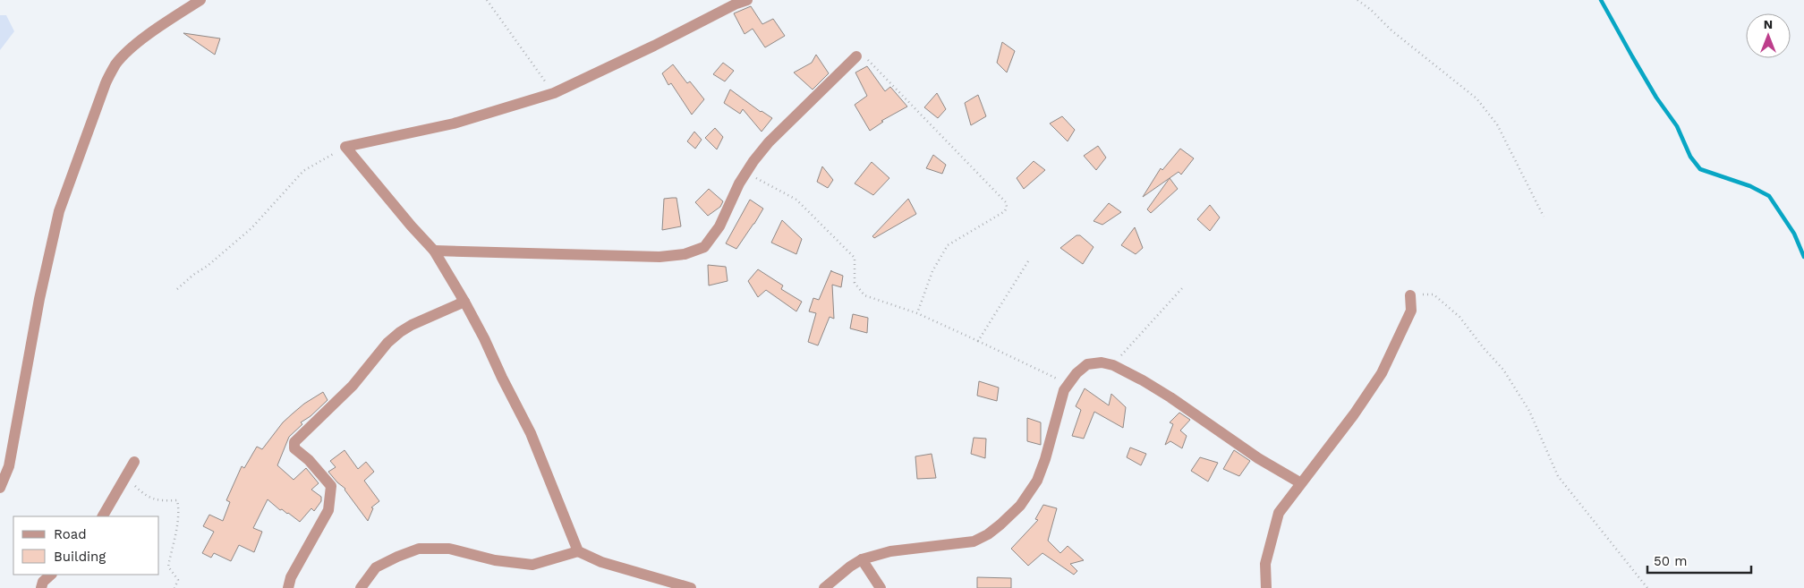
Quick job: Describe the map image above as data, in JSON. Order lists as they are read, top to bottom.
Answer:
{
  "legend": ["Road", "Building"],
  "scale_bar": "50 m",
  "north": "top"
}
